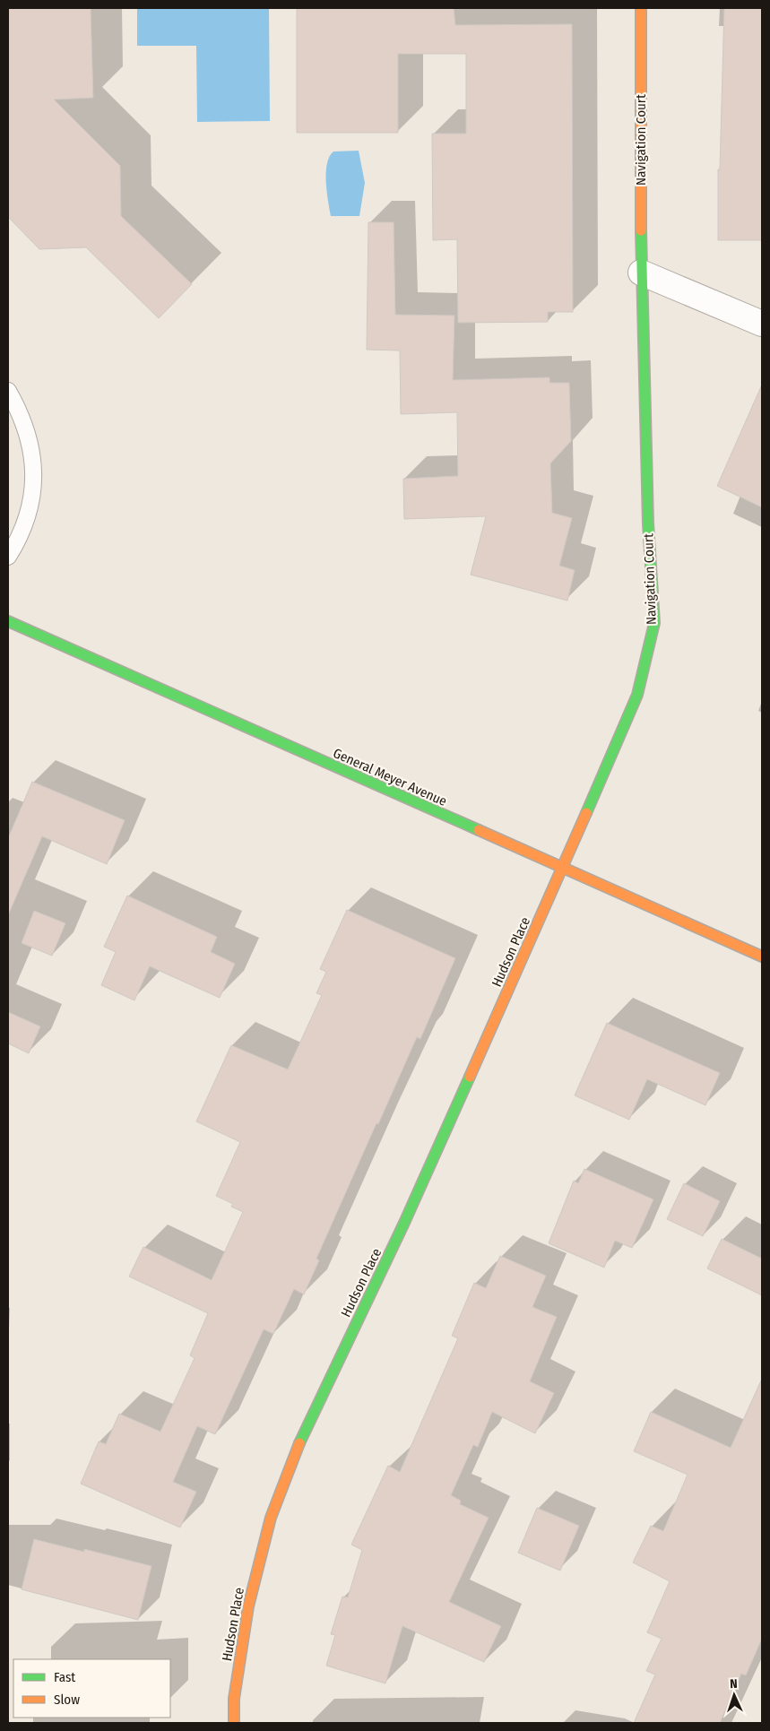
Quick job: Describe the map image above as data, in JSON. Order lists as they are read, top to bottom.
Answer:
{
  "streets": {
    "street": ["Navigation Court", "General Meyer Avenue", "Hudson Place"]
  },
  "crossings": [
    ["Navigation Court", "General Meyer Avenue"],
    ["Navigation Court", "Hudson Place"],
    ["General Meyer Avenue", "Hudson Place"]
  ],
  "legend": ["Fast", "Slow"],
  "north": "top"
}
